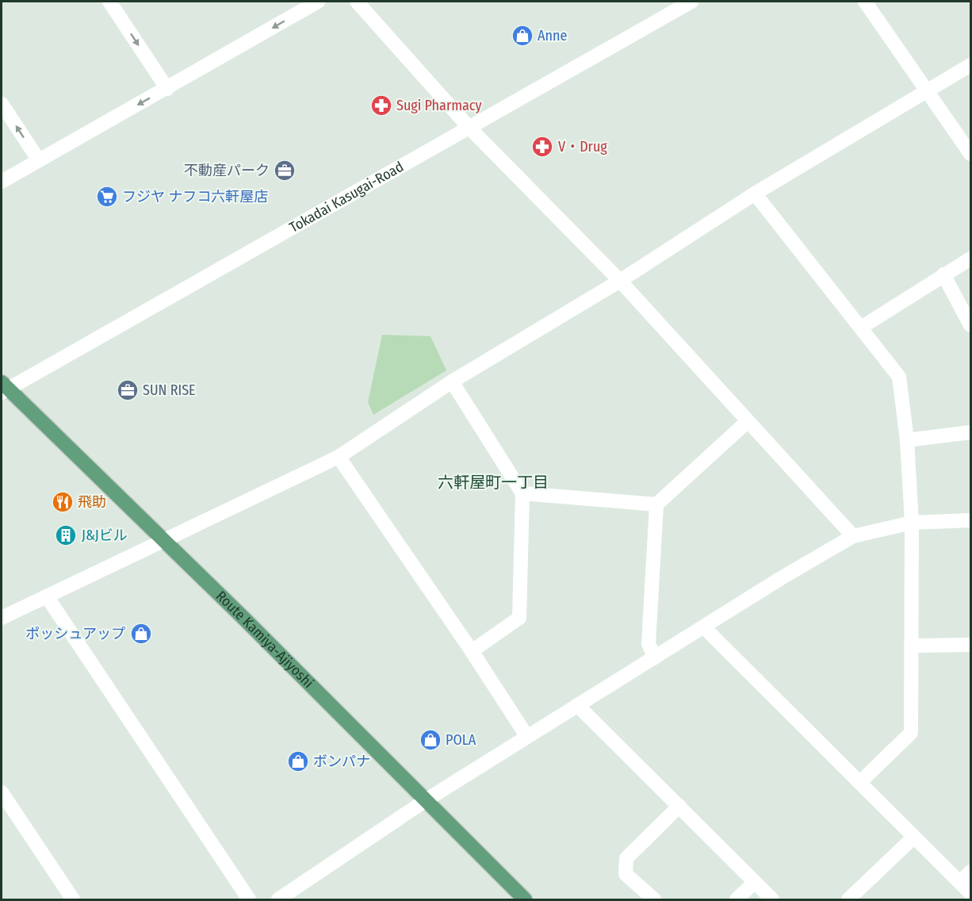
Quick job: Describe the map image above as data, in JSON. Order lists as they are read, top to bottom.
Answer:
{
  "streets": {
    "main road": ["Route Kamiya-Ajiyoshi"],
    "street": ["Tokadai Kasugai-Road"]
  },
  "crossings": [
    ["Tokadai Kasugai-Road", "Route Kamiya-Ajiyoshi"]
  ],
  "districts": ["六軒屋町一丁目"],
  "places": {
    "shop": [
      "Anne",
      "ポッシュアップ",
      "POLA",
      "ボンパナ"
    ],
    "pharmacy": ["Sugi Pharmacy", "V・Drug"],
    "office": ["不動産パーク", "SUN RISE"],
    "supermarket": ["フジヤ ナフコ六軒屋店"],
    "restaurant": ["飛助"],
    "building": ["J&Jビル"]
  }
}
